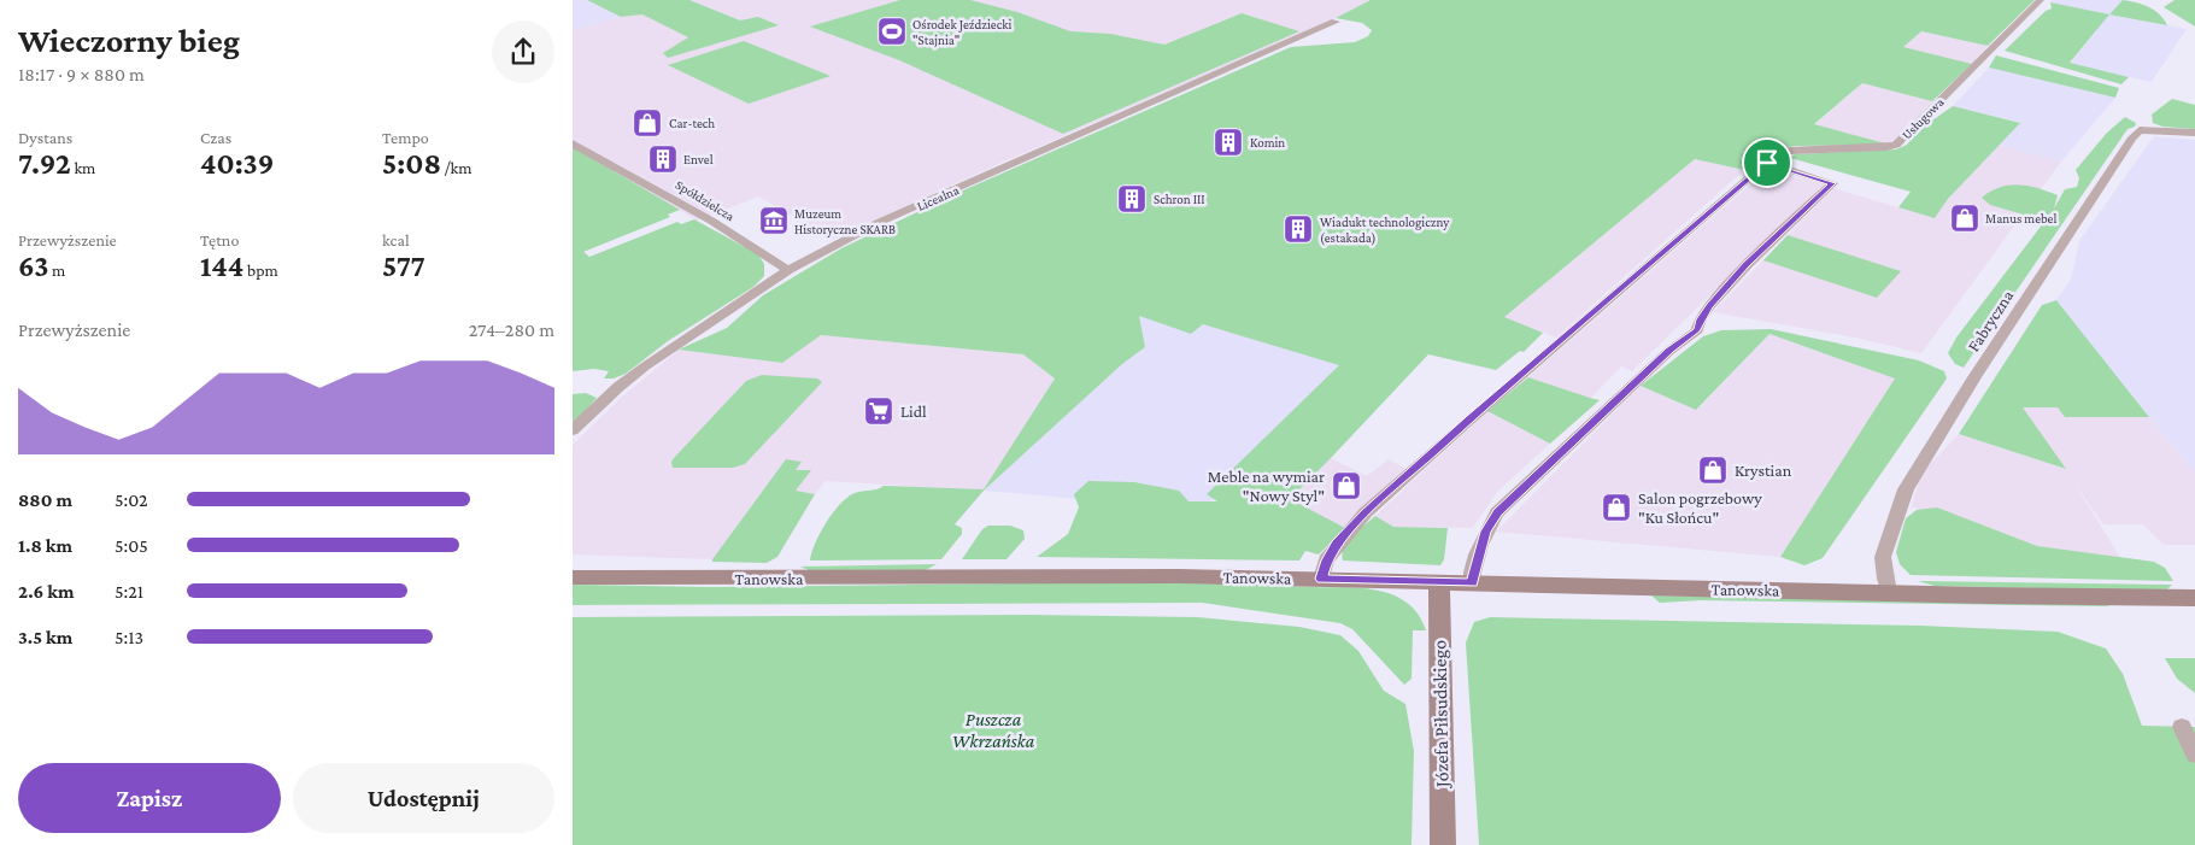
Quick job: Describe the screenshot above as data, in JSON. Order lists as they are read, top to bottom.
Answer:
{
  "streets": {
    "main road": ["Tanowska", "Józefa Piłsudskiego"],
    "street": [
      "Usługowa",
      "Licealna",
      "Spółdzielcza",
      "Fabryczna"
    ]
  },
  "crossings": [
    ["Usługowa", "Tanowska"],
    ["Licealna", "Spółdzielcza"],
    ["Fabryczna", "Tanowska"],
    ["Tanowska", "Józefa Piłsudskiego"]
  ],
  "parks": ["Puszcza Wkrzańska"],
  "places": {
    "sports": ["Ośrodek Jeździecki \"Stajnia\""],
    "shop": [
      "Car-tech",
      "Manus mebel",
      "Krystian",
      "Meble na wymiar \"Nowy Styl\"",
      "Salon pogrzebowy \"Ku Słońcu\""
    ],
    "building": [
      "Komin",
      "Envel",
      "Schron III",
      "Wiadukt technologiczny (estakada)"
    ],
    "museum": ["Muzeum Historyczne SKARB"],
    "supermarket": ["Lidl"]
  },
  "page": {
    "heading": ["Wieczorny bieg", "18:17 · 9 × 880 m"],
    "stats": [
      ["Dystans", "7.92 km"],
      ["Czas", "40:39"],
      ["Tempo", "5:08 /km"],
      ["Przewyższenie", "63 m"],
      ["Tętno", "144 bpm"],
      ["kcal", "577"]
    ],
    "chart": ["Przewyższenie", "274–280 m"],
    "list": [
      {
        "name": "880 m",
        "note": "5:02"
      },
      {
        "name": "1.8 km",
        "note": "5:05"
      },
      {
        "name": "2.6 km",
        "note": "5:21"
      },
      {
        "name": "3.5 km",
        "note": "5:13"
      }
    ],
    "buttons": ["Zapisz", "Udostępnij"]
  }
}
